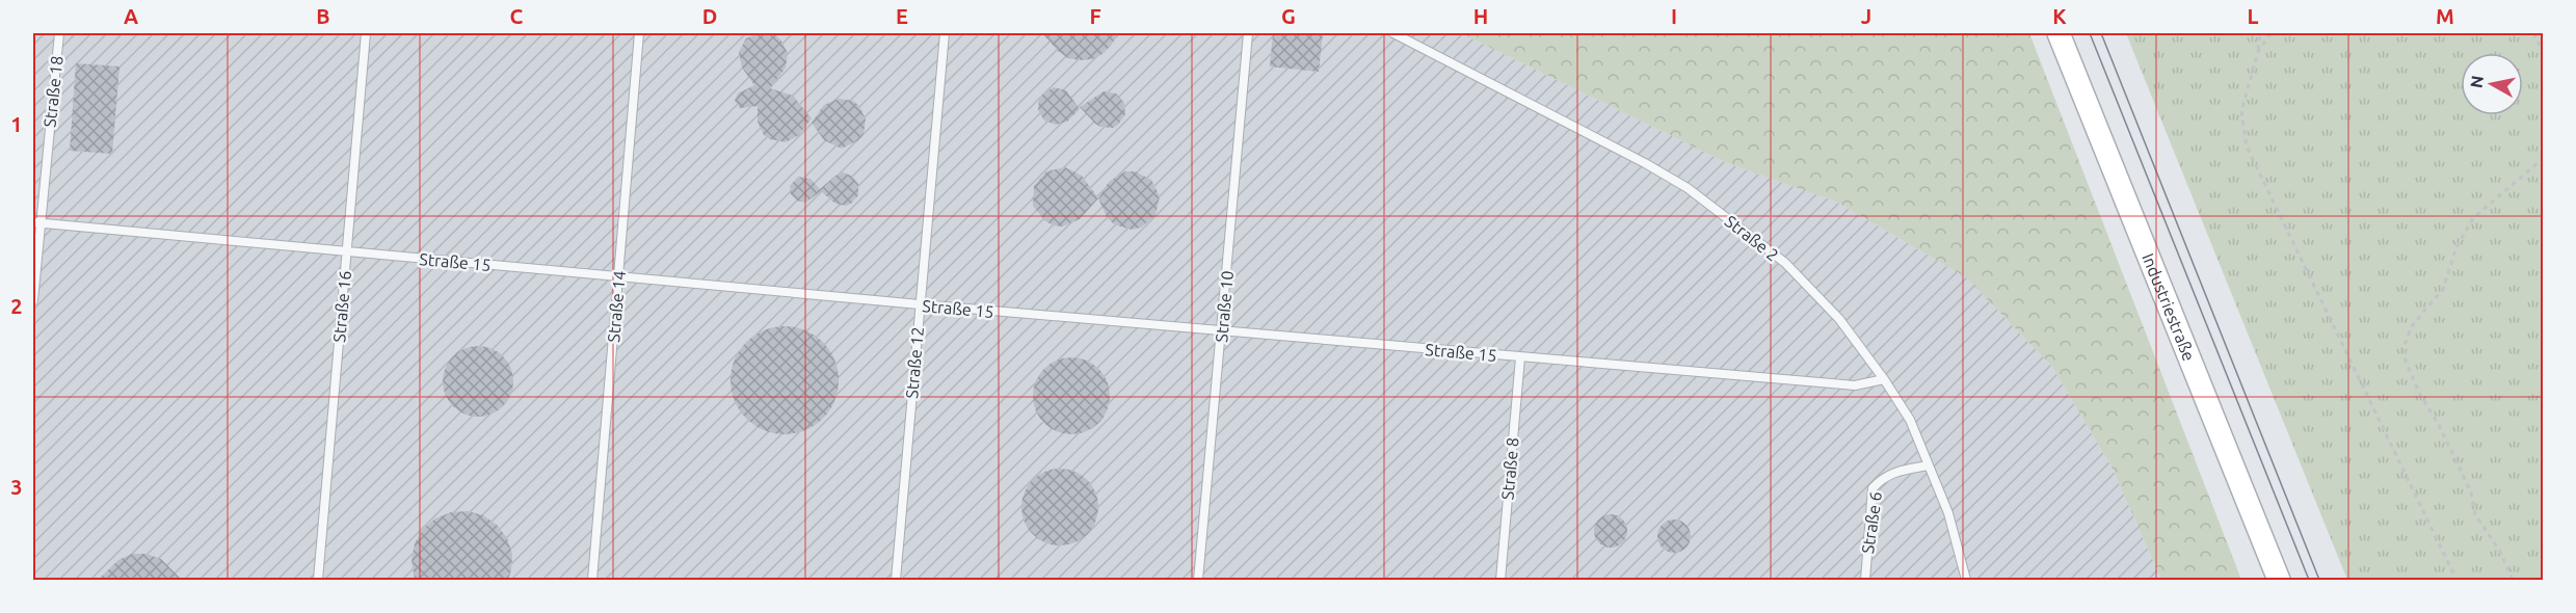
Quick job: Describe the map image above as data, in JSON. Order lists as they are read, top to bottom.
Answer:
{
  "streets": {
    "main road": ["Industriestraße"],
    "lane": [
      "Straße 18",
      "Straße 2",
      "Straße 15",
      "Straße 16",
      "Straße 14",
      "Straße 10",
      "Straße 12",
      "Straße 8",
      "Straße 6"
    ]
  },
  "crossings": [
    ["Straße 18", "Straße 15"],
    ["Straße 2", "Straße 15"],
    ["Straße 2", "Straße 6"],
    ["Straße 15", "Straße 16"],
    ["Straße 15", "Straße 14"],
    ["Straße 15", "Straße 10"],
    ["Straße 15", "Straße 12"],
    ["Straße 15", "Straße 8"]
  ],
  "north": "left",
  "grid": {
    "columns": [
      "A",
      "B",
      "C",
      "D",
      "E",
      "F",
      "G",
      "H",
      "I",
      "J",
      "K",
      "L",
      "M"
    ],
    "rows": ["1", "2", "3"]
  }
}
